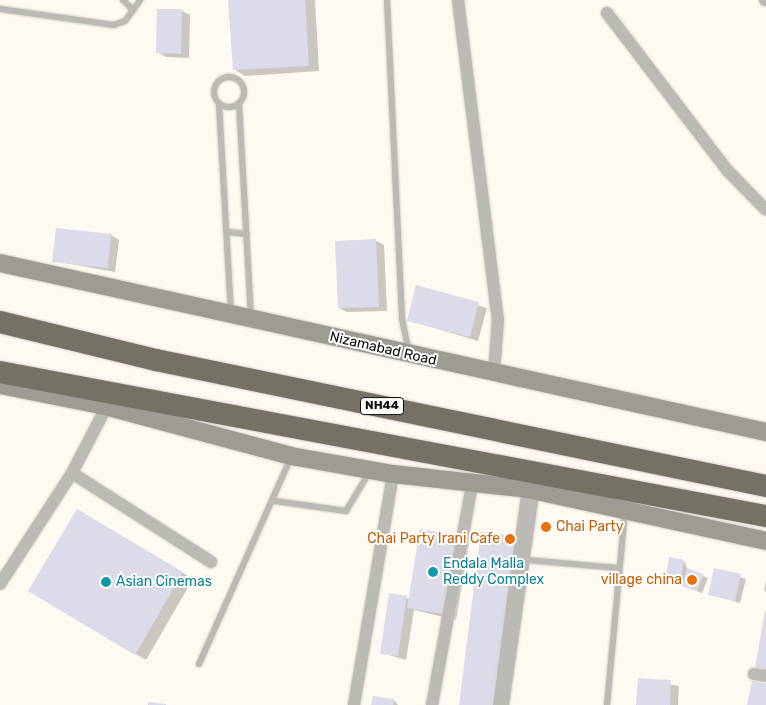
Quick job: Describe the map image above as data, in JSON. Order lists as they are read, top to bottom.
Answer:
{
  "streets": {
    "highway": ["NH44"],
    "main road": ["Nizamabad Road"]
  },
  "places": [
    "Chai Party",
    "Chai Party Irani Cafe",
    "Endala Malla Reddy Complex",
    "village china",
    "Asian Cinemas"
  ]
}
